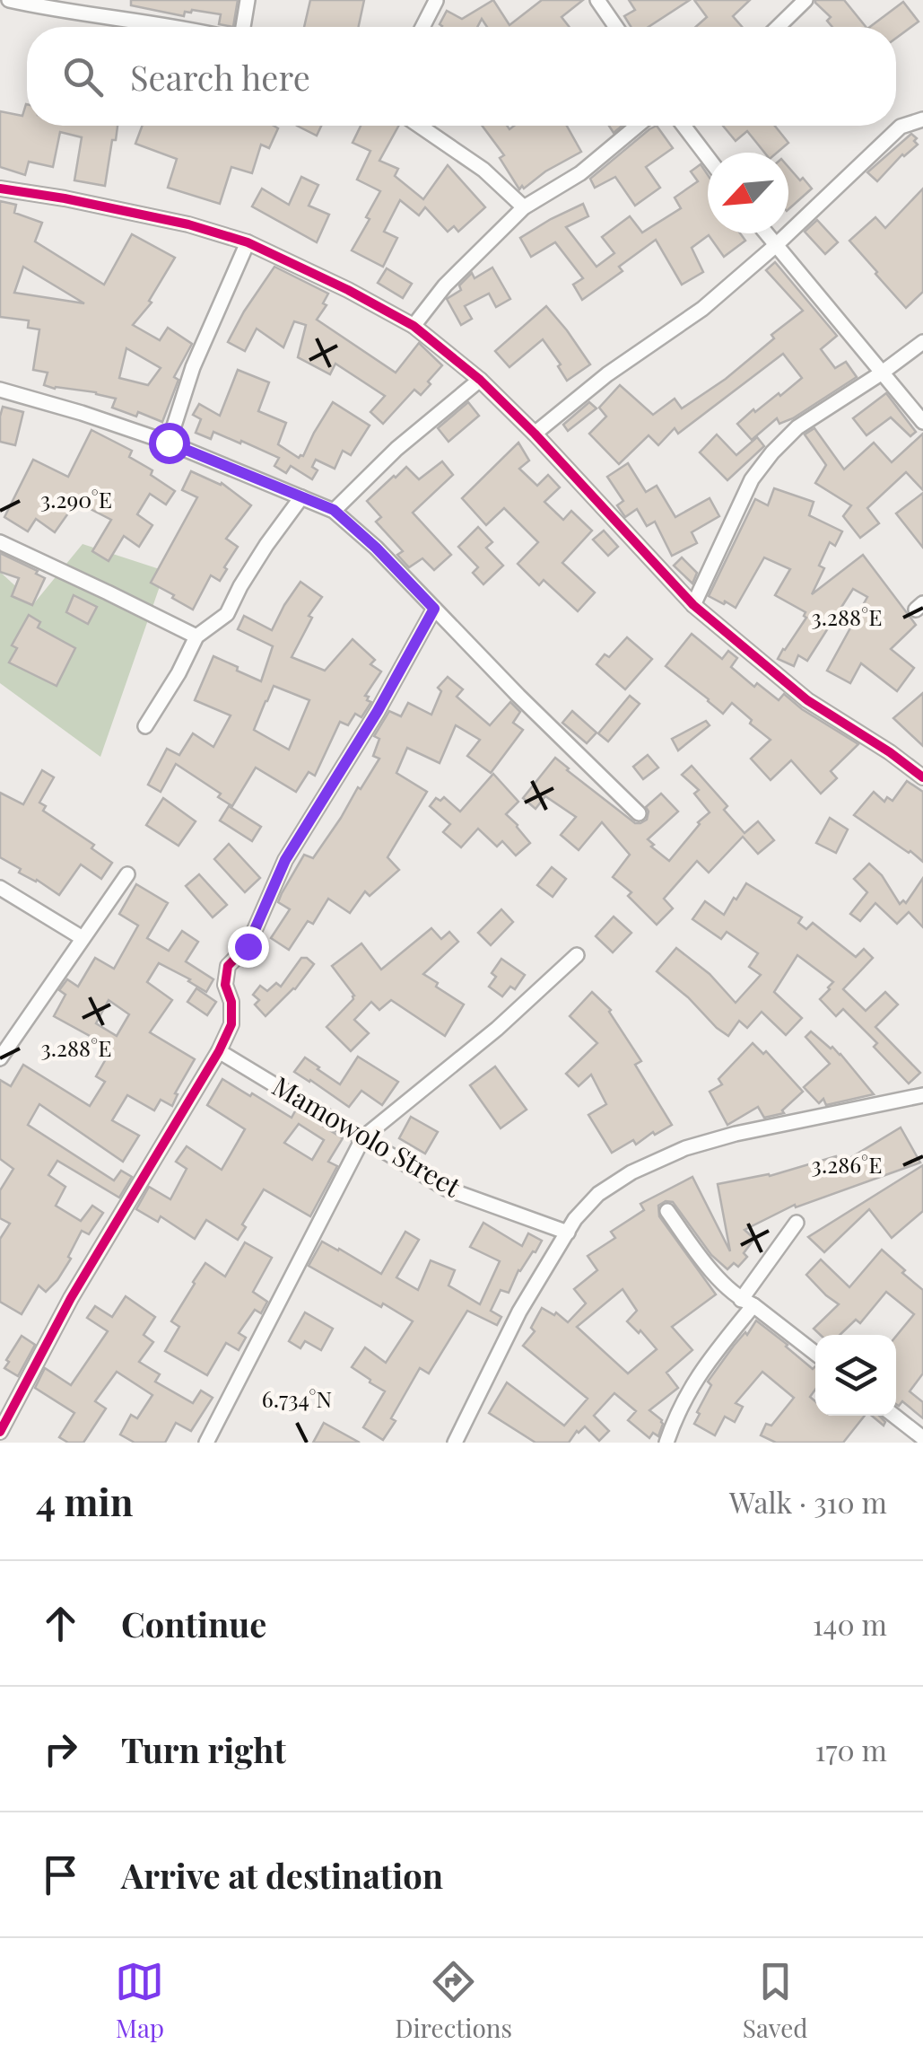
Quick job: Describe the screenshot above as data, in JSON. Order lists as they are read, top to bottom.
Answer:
{
  "streets": {
    "street": ["Mamowolo Street"]
  },
  "north": "bottom left",
  "page": {
    "search": "Search here",
    "heading": ["4 min", "Walk · 310 m"],
    "list": [
      ["Continue", "140 m"],
      ["Turn right", "170 m"],
      "Arrive at destination"
    ],
    "nav": ["Map", "Directions", "Saved"]
  },
  "coordinates": [
    "3.290°E",
    "3.288°E",
    "3.286°E",
    "6.734°N"
  ]
}
